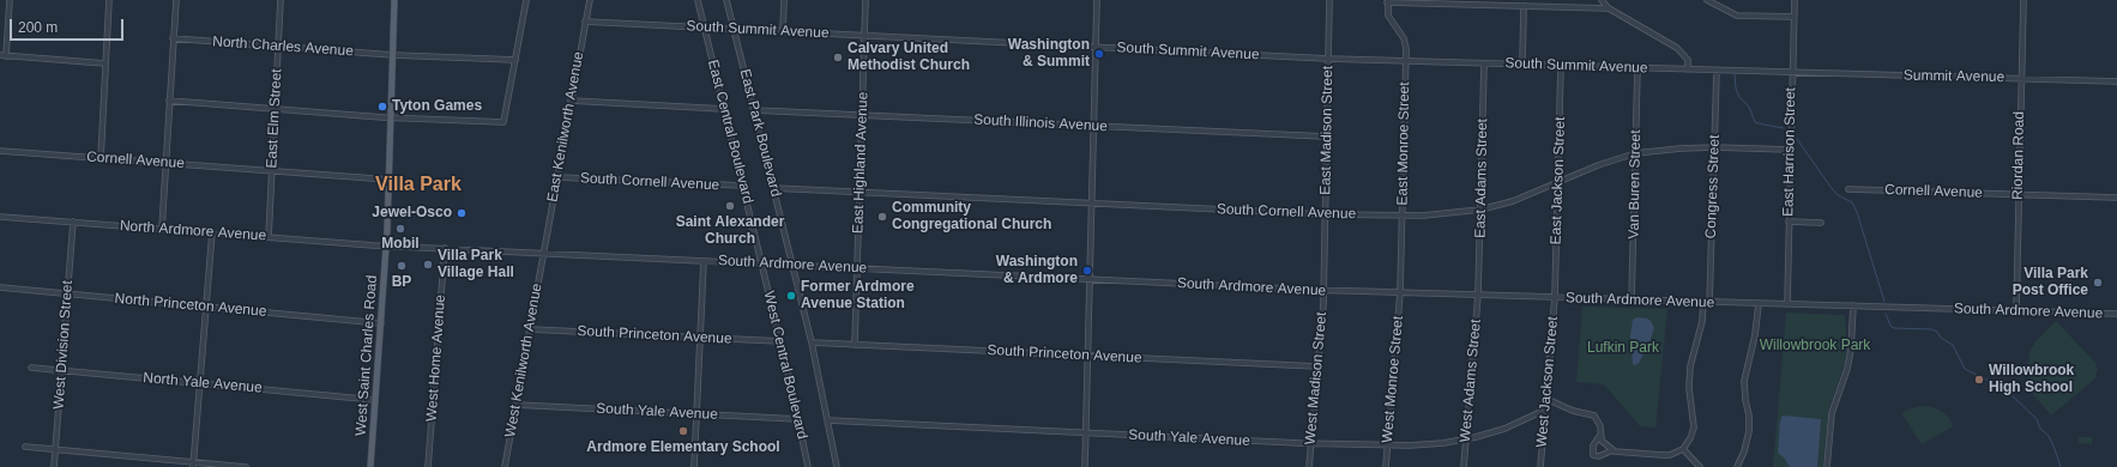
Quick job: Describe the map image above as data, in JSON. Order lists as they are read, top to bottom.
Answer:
{
  "streets": {
    "main road": ["West Saint Charles Road"],
    "street": [
      "South Summit Avenue",
      "North Charles Avenue",
      "Summit Avenue",
      "East Elm Street",
      "South Illinois Avenue",
      "East Kenilworth Avenue",
      "East Madison Street",
      "East Central Boulevard",
      "East Park Boulevard",
      "East Monroe Street",
      "East Harrison Street",
      "Riordan Road",
      "Cornell Avenue",
      "East Highland Avenue",
      "East Adams Street",
      "East Jackson Street",
      "South Cornell Avenue",
      "Van Buren Street",
      "Congress Street",
      "North Ardmore Avenue",
      "South Ardmore Avenue",
      "North Princeton Avenue",
      "South Princeton Avenue",
      "West Division Street",
      "West Home Avenue",
      "West Kenilworth Avenue",
      "West Central Boulevard",
      "West Madison Street",
      "West Monroe Street",
      "West Adams Street",
      "West Jackson Street",
      "North Yale Avenue",
      "South Yale Avenue"
    ]
  },
  "crossings": [
    ["South Summit Avenue", "Summit Avenue"],
    ["South Summit Avenue", "East Kenilworth Avenue"],
    ["South Summit Avenue", "East Madison Street"],
    ["South Summit Avenue", "East Central Boulevard"],
    ["South Summit Avenue", "East Park Boulevard"],
    ["South Summit Avenue", "East Monroe Street"],
    ["South Summit Avenue", "East Harrison Street"],
    ["South Summit Avenue", "East Highland Avenue"],
    ["South Summit Avenue", "East Adams Street"],
    ["South Summit Avenue", "East Jackson Street"],
    ["South Summit Avenue", "Van Buren Street"],
    ["South Summit Avenue", "Congress Street"],
    ["North Charles Avenue", "East Elm Street"],
    ["North Charles Avenue", "West Saint Charles Road"],
    ["Summit Avenue", "East Harrison Street"],
    ["Summit Avenue", "Riordan Road"],
    ["East Elm Street", "Cornell Avenue"],
    ["East Elm Street", "North Ardmore Avenue"],
    ["South Illinois Avenue", "East Madison Street"],
    ["South Illinois Avenue", "East Park Boulevard"],
    ["South Illinois Avenue", "East Highland Avenue"],
    ["East Kenilworth Avenue", "South Cornell Avenue"],
    ["East Kenilworth Avenue", "South Ardmore Avenue"],
    ["East Kenilworth Avenue", "West Kenilworth Avenue"],
    ["East Madison Street", "South Cornell Avenue"],
    ["East Madison Street", "South Ardmore Avenue"],
    ["East Madison Street", "West Madison Street"],
    ["East Central Boulevard", "South Cornell Avenue"],
    ["East Central Boulevard", "South Ardmore Avenue"],
    ["East Central Boulevard", "West Central Boulevard"],
    ["East Park Boulevard", "South Cornell Avenue"],
    ["East Park Boulevard", "South Ardmore Avenue"],
    ["East Park Boulevard", "South Princeton Avenue"],
    ["East Park Boulevard", "South Yale Avenue"],
    ["East Monroe Street", "South Cornell Avenue"],
    ["East Monroe Street", "South Ardmore Avenue"],
    ["East Monroe Street", "West Monroe Street"],
    ["East Harrison Street", "South Cornell Avenue"],
    ["East Harrison Street", "South Ardmore Avenue"],
    ["Riordan Road", "Cornell Avenue"],
    ["Riordan Road", "South Ardmore Avenue"],
    ["Cornell Avenue", "West Saint Charles Road"],
    ["East Highland Avenue", "South Cornell Avenue"],
    ["East Highland Avenue", "South Ardmore Avenue"],
    ["East Highland Avenue", "South Princeton Avenue"],
    ["East Adams Street", "South Cornell Avenue"],
    ["East Adams Street", "South Ardmore Avenue"],
    ["East Adams Street", "West Adams Street"],
    ["East Jackson Street", "South Cornell Avenue"],
    ["East Jackson Street", "South Ardmore Avenue"],
    ["East Jackson Street", "West Jackson Street"],
    ["South Cornell Avenue", "Van Buren Street"],
    ["South Cornell Avenue", "Congress Street"],
    ["Van Buren Street", "South Ardmore Avenue"],
    ["Congress Street", "South Ardmore Avenue"],
    ["North Ardmore Avenue", "South Ardmore Avenue"],
    ["North Ardmore Avenue", "West Division Street"],
    ["North Ardmore Avenue", "West Saint Charles Road"],
    ["South Ardmore Avenue", "West Saint Charles Road"],
    ["South Ardmore Avenue", "West Home Avenue"],
    ["South Ardmore Avenue", "West Kenilworth Avenue"],
    ["South Ardmore Avenue", "West Central Boulevard"],
    ["South Ardmore Avenue", "West Madison Street"],
    ["South Ardmore Avenue", "West Monroe Street"],
    ["South Ardmore Avenue", "West Adams Street"],
    ["South Ardmore Avenue", "West Jackson Street"],
    ["North Princeton Avenue", "West Division Street"],
    ["North Princeton Avenue", "West Saint Charles Road"],
    ["South Princeton Avenue", "West Kenilworth Avenue"],
    ["South Princeton Avenue", "West Central Boulevard"],
    ["South Princeton Avenue", "West Madison Street"],
    ["West Division Street", "North Yale Avenue"],
    ["West Saint Charles Road", "North Yale Avenue"],
    ["West Kenilworth Avenue", "South Yale Avenue"],
    ["West Central Boulevard", "South Yale Avenue"],
    ["West Madison Street", "South Yale Avenue"],
    ["West Monroe Street", "South Yale Avenue"],
    ["West Adams Street", "South Yale Avenue"],
    ["West Jackson Street", "South Yale Avenue"]
  ],
  "districts": ["Villa Park"],
  "parks": ["Willowbrook Park", "Lufkin Park"],
  "places": [
    "Washington & Summit",
    "Calvary United Methodist Church",
    "Tyton Games",
    "Saint Alexander Church",
    "Jewel-Osco",
    "Community Congregational Church",
    "Mobil",
    "Villa Park Village Hall",
    "BP",
    "Washington & Ardmore",
    "Villa Park Post Office",
    "Former Ardmore Avenue Station",
    "Willowbrook High School",
    "Ardmore Elementary School"
  ],
  "scale_bar": "200 m"
}
